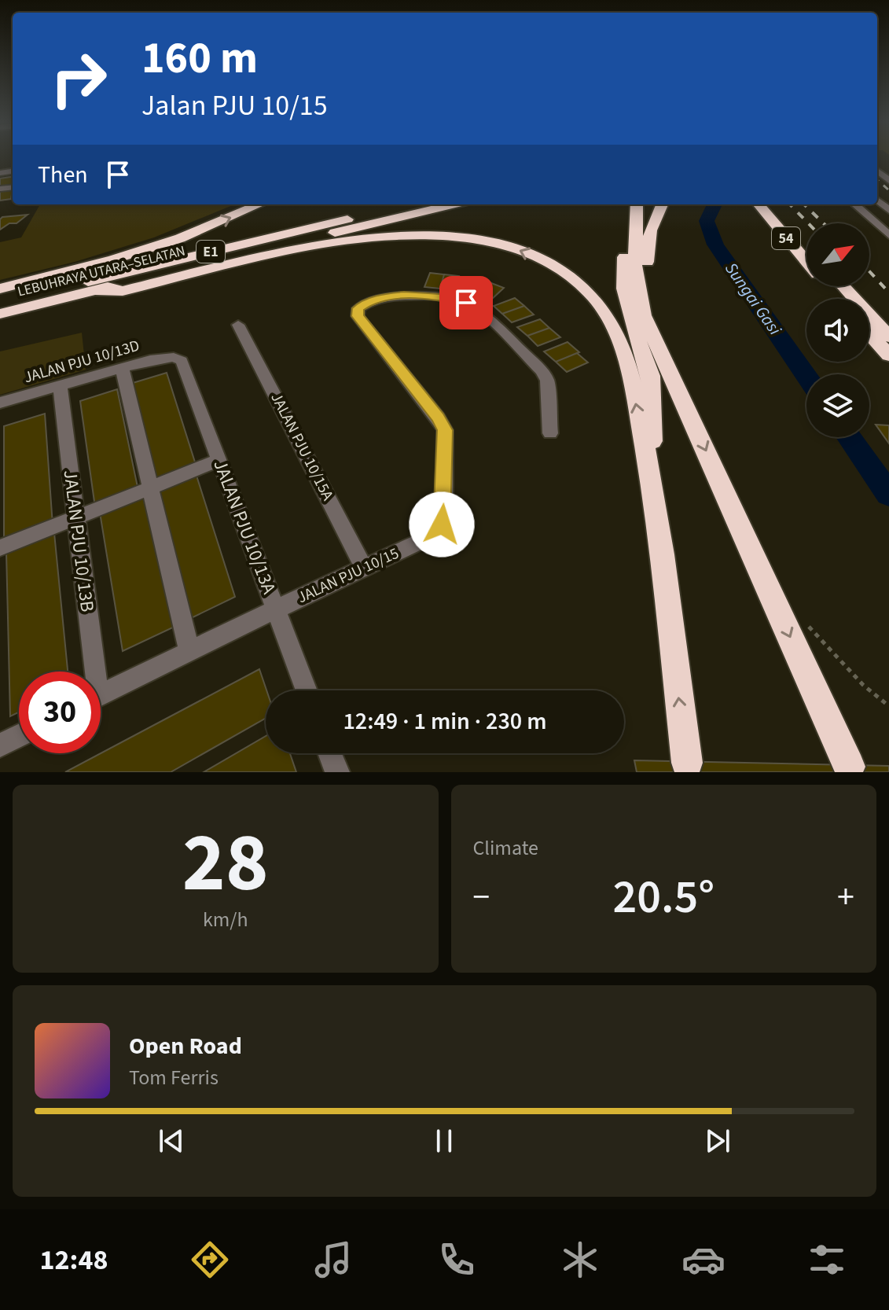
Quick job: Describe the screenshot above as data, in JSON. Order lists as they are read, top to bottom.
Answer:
{
  "streets": {
    "highway": ["54", "E1", "LEBUHRAYA UTARA–SELATAN"],
    "street": [
      "JALAN PJU 10/13D",
      "JALAN PJU 10/15A",
      "JALAN PJU 10/13A",
      "JALAN PJU 10/13B",
      "JALAN PJU 10/15"
    ]
  },
  "crossings": [
    ["JALAN PJU 10/13D", "JALAN PJU 10/13A"],
    ["JALAN PJU 10/13D", "JALAN PJU 10/13B"],
    ["JALAN PJU 10/15A", "JALAN PJU 10/15"],
    ["JALAN PJU 10/13A", "JALAN PJU 10/15"]
  ],
  "water": ["Sungai Gasi"],
  "north": "top right",
  "page": {
    "turn": ["160 m", "Jalan PJU 10/15"],
    "then": "Then",
    "limit": "30",
    "trip": "12:49 · 1 min · 230 m",
    "tile": [
      ["28", "km/h"],
      "Climate"
    ],
    "heat": ["−", "20.5°", "+"],
    "song": ["Open Road", "Tom Ferris"],
    "tabs": "12:48"
  }
}
